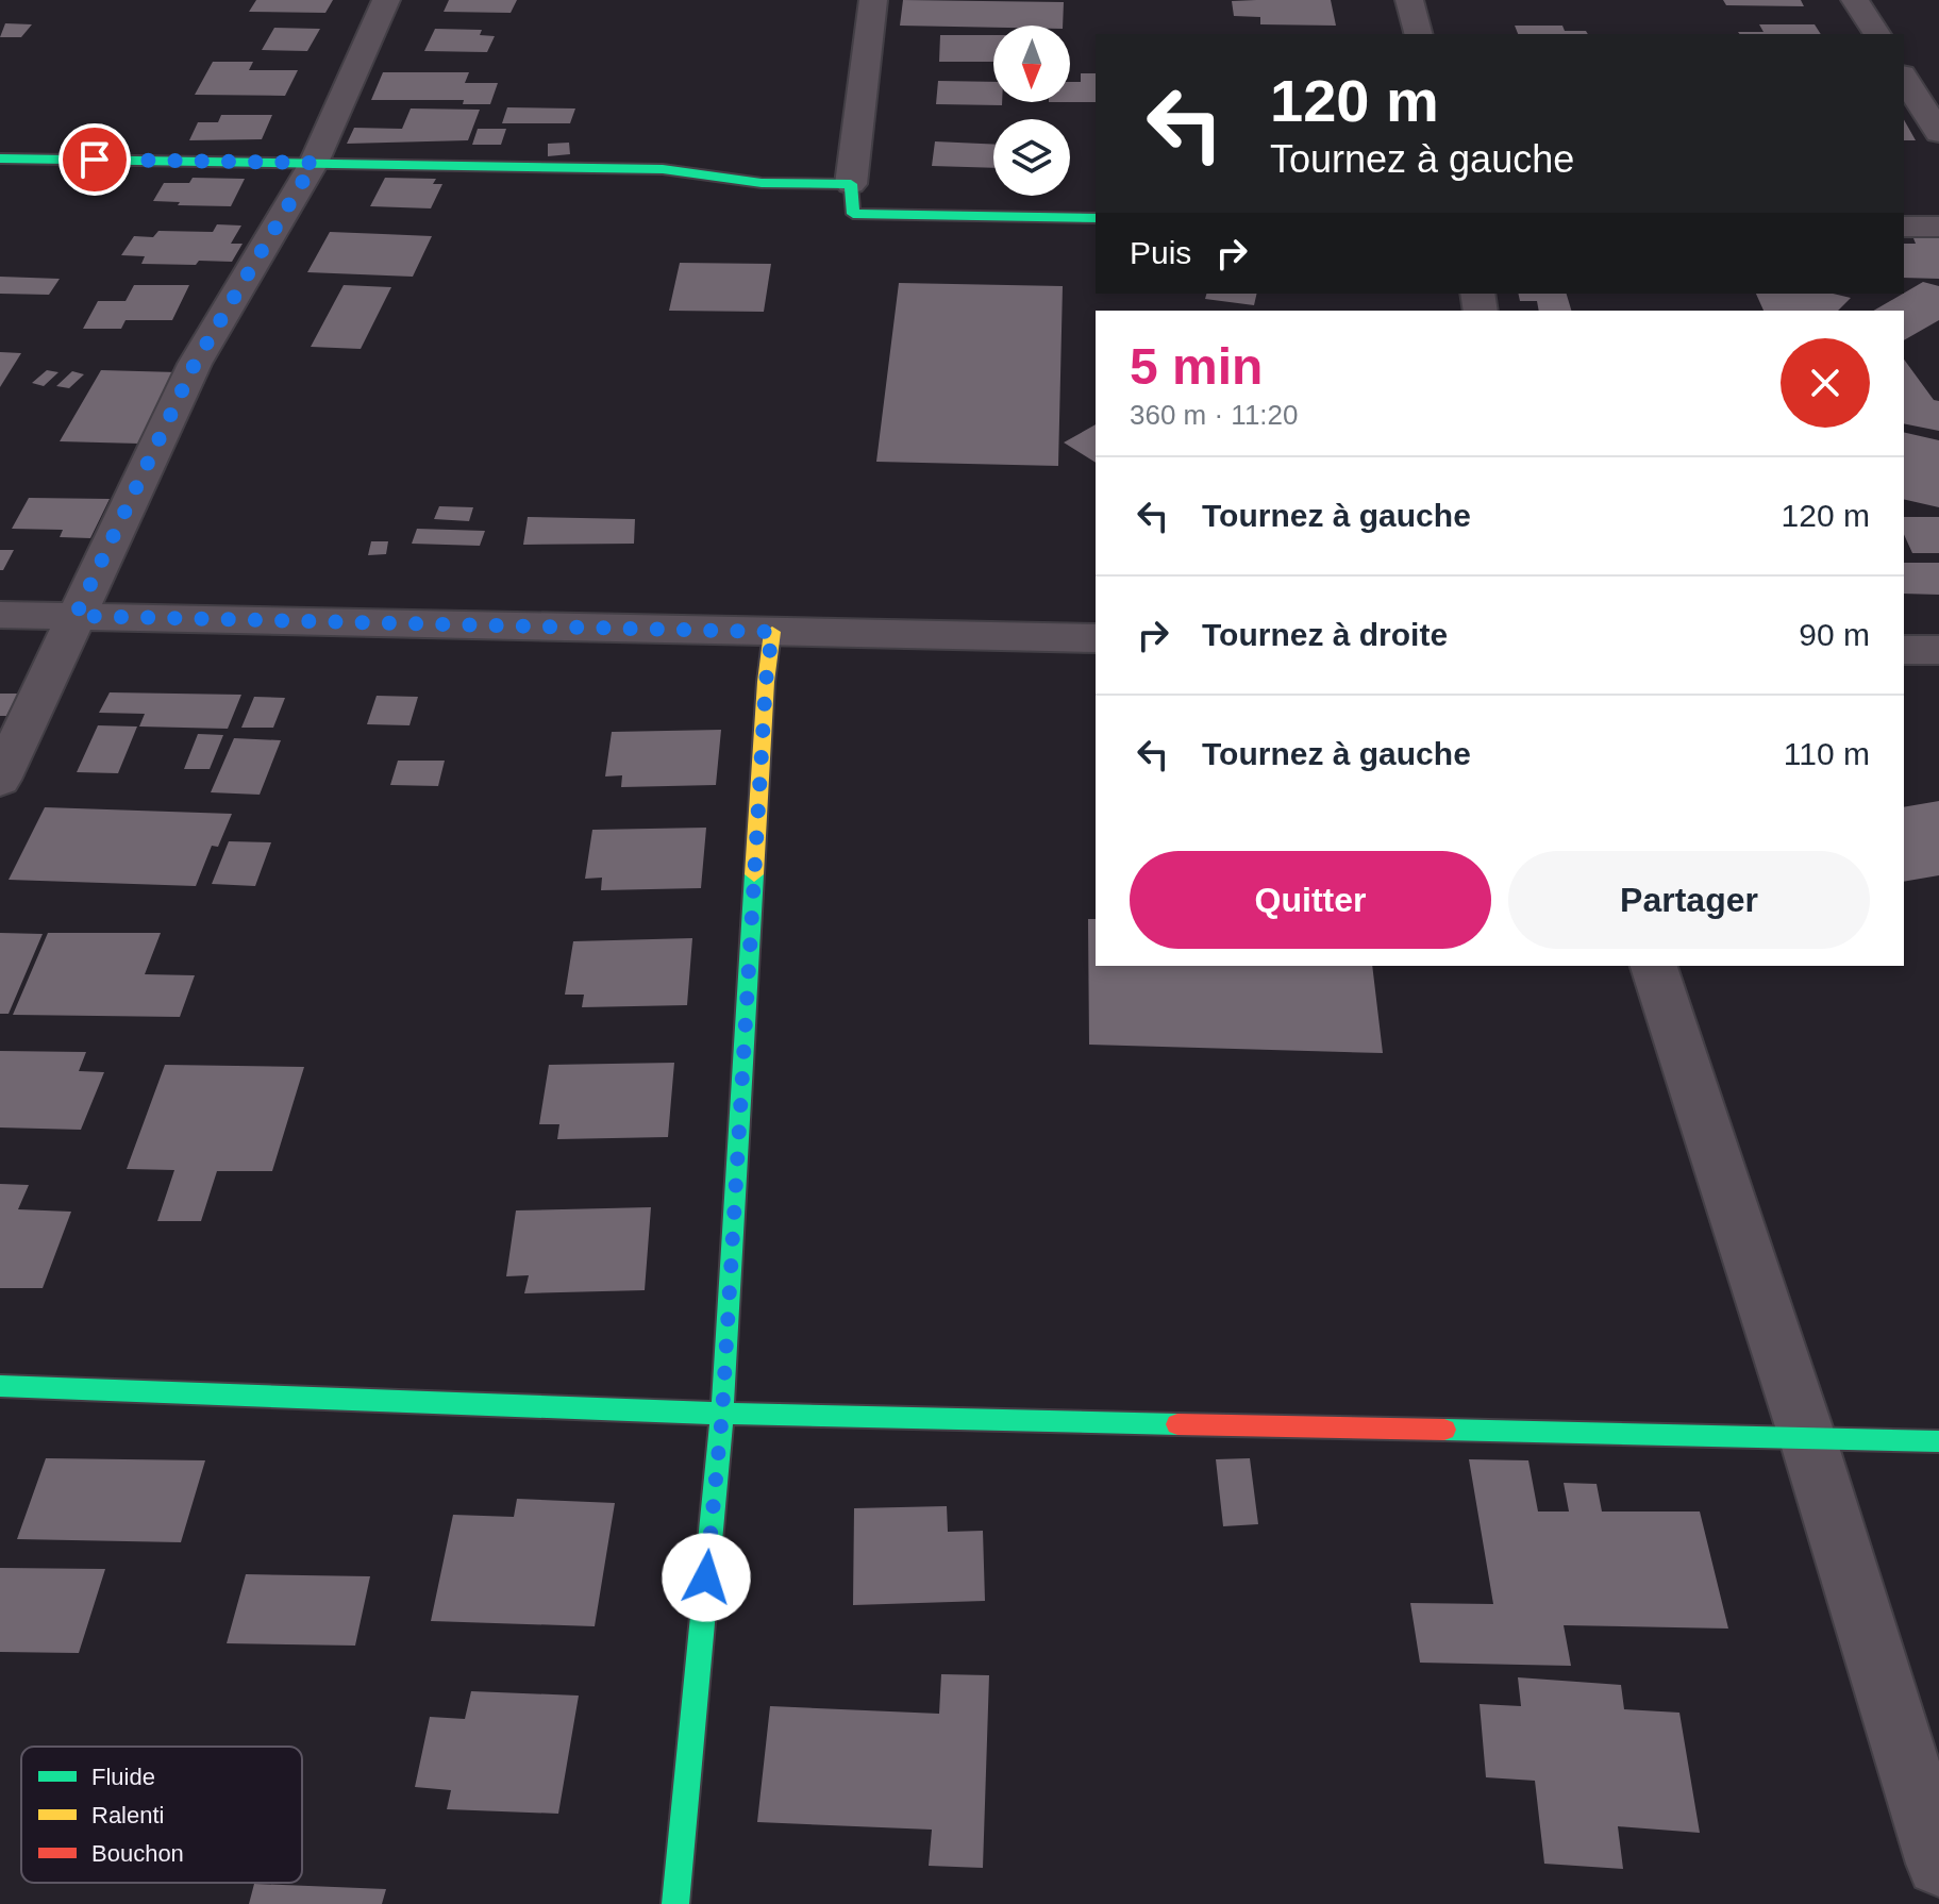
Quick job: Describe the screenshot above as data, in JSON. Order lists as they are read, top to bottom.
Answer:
{
  "legend": ["Fluide", "Ralenti", "Bouchon"],
  "north": "bottom",
  "page": {
    "turn": ["120 m", "Tournez à gauche"],
    "then": "Puis",
    "heading": ["5 min", "360 m · 11:20"],
    "list": [
      {
        "name": "Tournez à gauche",
        "value": "120 m"
      },
      {
        "name": "Tournez à droite",
        "value": "90 m"
      },
      {
        "name": "Tournez à gauche",
        "value": "110 m"
      }
    ],
    "buttons": ["Quitter", "Partager"]
  }
}
